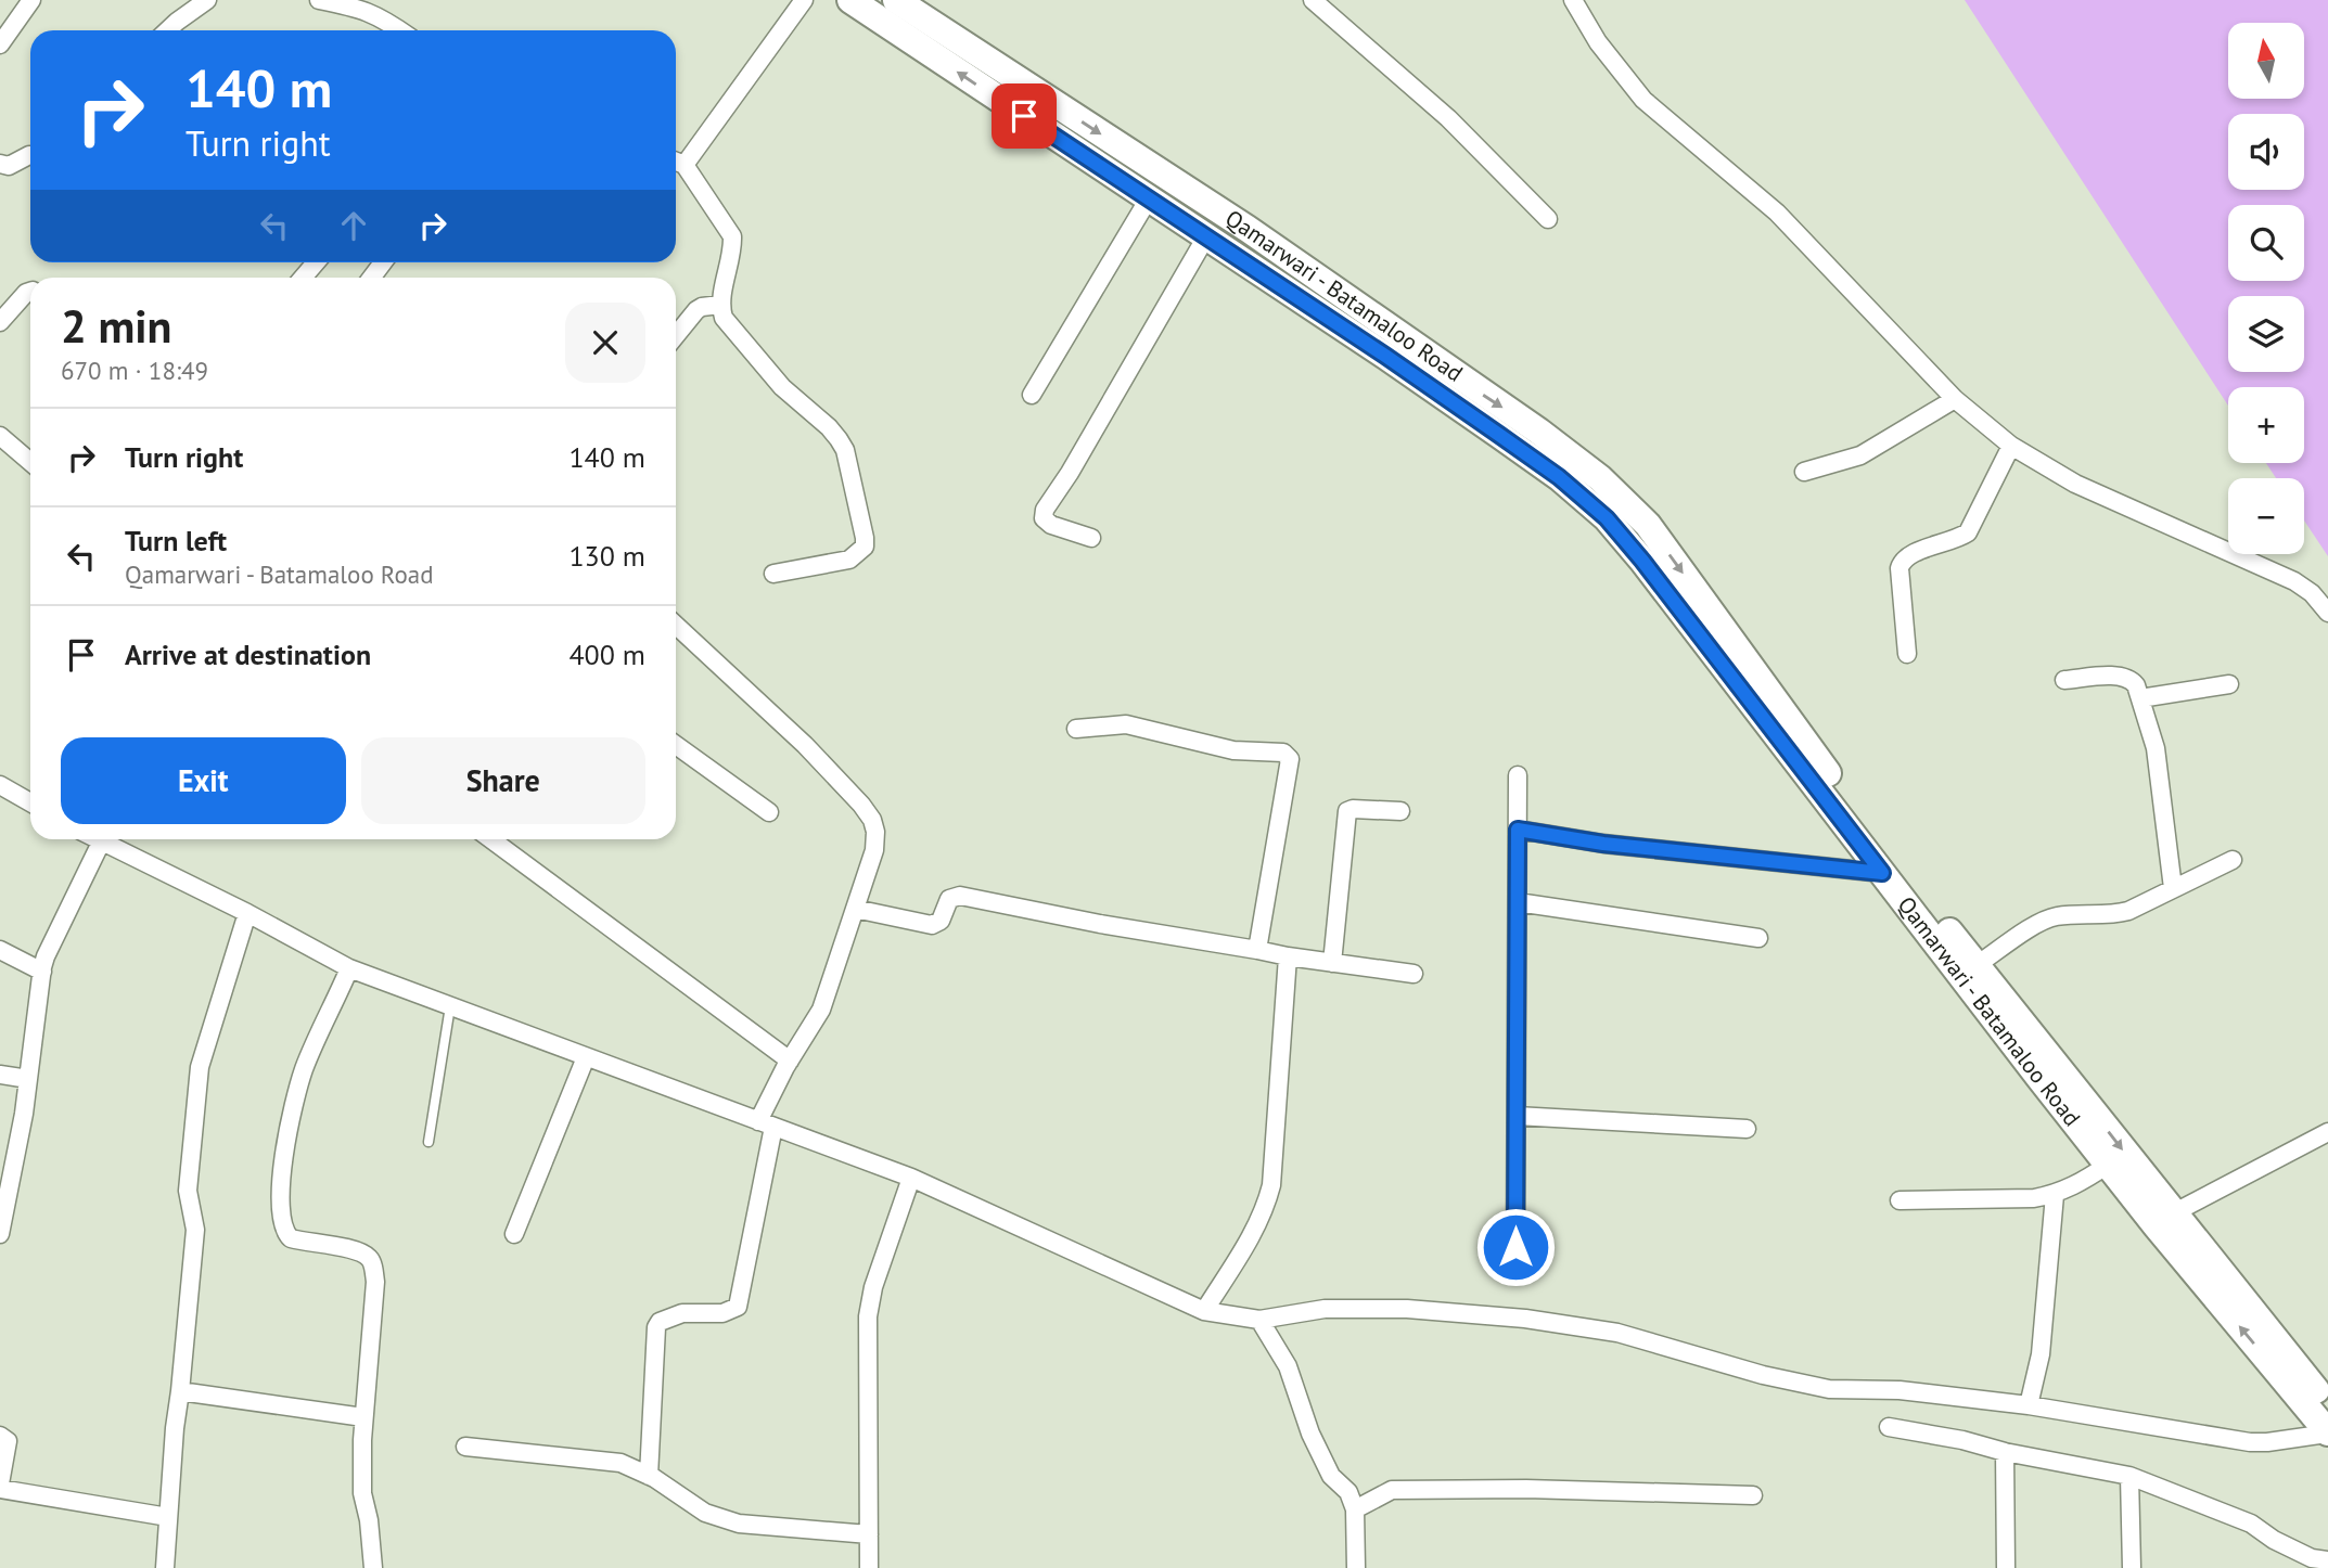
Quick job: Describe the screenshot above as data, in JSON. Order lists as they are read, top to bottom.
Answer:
{
  "streets": {
    "main road": ["Qamarwari - Batamaloo Road"]
  },
  "north": "top",
  "page": {
    "map_buttons": ["+", "−"],
    "turn": ["140 m", "Turn right"],
    "heading": ["2 min", "670 m · 18:49"],
    "list": [
      {
        "name": "Turn right",
        "value": "140 m"
      },
      {
        "name": "Turn left",
        "note": "Qamarwari - Batamaloo Road",
        "value": "130 m"
      },
      {
        "name": "Arrive at destination",
        "value": "400 m"
      }
    ],
    "buttons": ["Exit", "Share"]
  }
}
